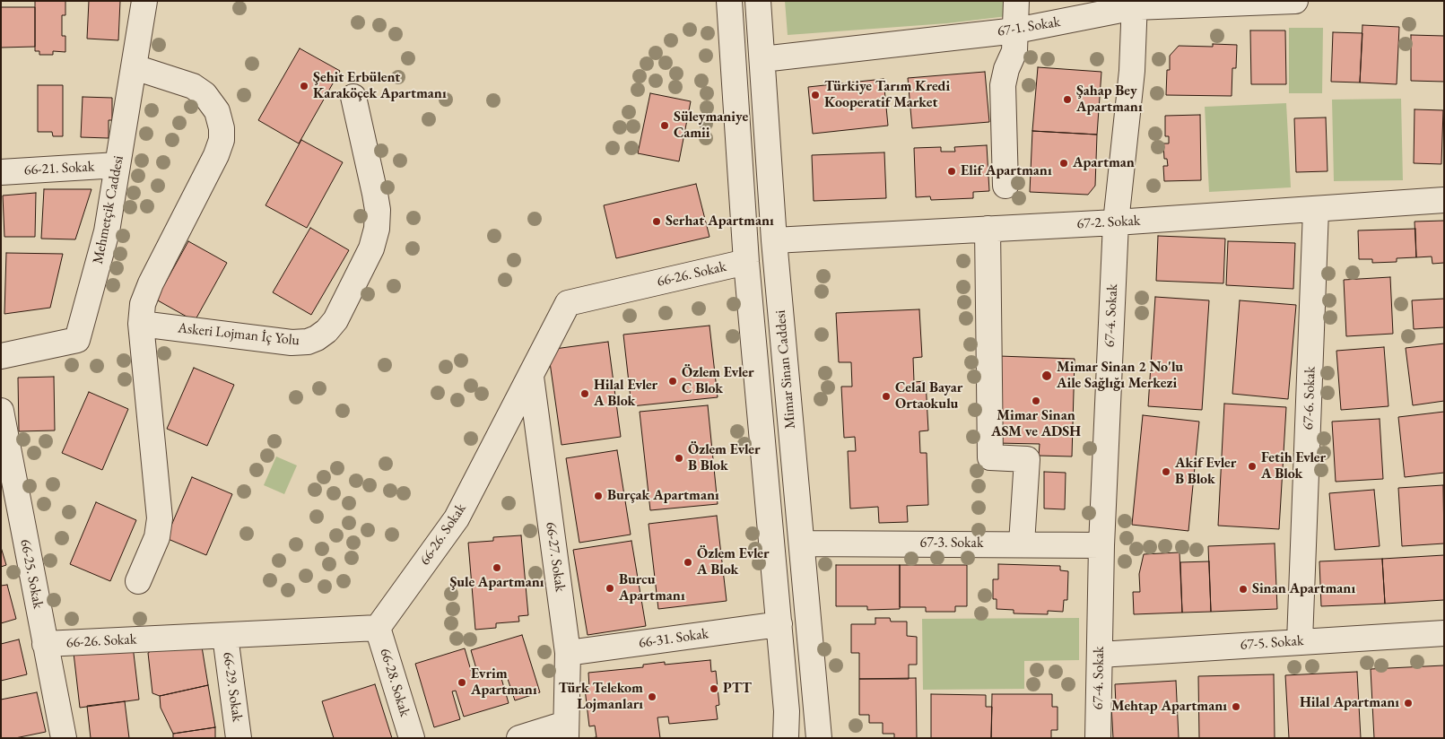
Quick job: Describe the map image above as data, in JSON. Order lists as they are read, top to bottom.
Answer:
{
  "streets": {
    "street": [
      "67-1. Sokak",
      "66-21. Sokak",
      "Mehmetçik Caddesi",
      "67-2. Sokak",
      "66-26. Sokak",
      "67-4. Sokak",
      "Askeri Lojman İç Yolu",
      "Mimar Sinan Caddesi",
      "67-6. Sokak",
      "67-3. Sokak",
      "66-27. Sokak",
      "66-25. Sokak",
      "66-31. Sokak",
      "67-5. Sokak",
      "66-28. Sokak",
      "66-29. Sokak"
    ]
  },
  "crossings": [
    ["67-1. Sokak", "67-4. Sokak"],
    ["67-1. Sokak", "Mimar Sinan Caddesi"],
    ["66-21. Sokak", "Mehmetçik Caddesi"],
    ["67-2. Sokak", "67-4. Sokak"],
    ["67-2. Sokak", "Mimar Sinan Caddesi"],
    ["67-2. Sokak", "67-6. Sokak"],
    ["66-26. Sokak", "Mimar Sinan Caddesi"],
    ["66-26. Sokak", "66-27. Sokak"],
    ["66-26. Sokak", "66-25. Sokak"],
    ["66-26. Sokak", "66-28. Sokak"],
    ["66-26. Sokak", "66-29. Sokak"],
    ["67-4. Sokak", "67-3. Sokak"],
    ["67-4. Sokak", "67-5. Sokak"],
    ["Mimar Sinan Caddesi", "67-3. Sokak"],
    ["Mimar Sinan Caddesi", "66-31. Sokak"],
    ["67-6. Sokak", "67-5. Sokak"],
    ["66-27. Sokak", "66-31. Sokak"]
  ],
  "places": [
    "Şehit Erbülent Karaköçek Apartmanı",
    "Türkiye Tarım Kredi Kooperatif Market",
    "Şahap Bey Apartmanı",
    "Süleymaniye Camii",
    "Apartman",
    "Elif Apartmanı",
    "Serhat Apartmanı",
    "Mimar Sinan 2 No'lu Aile Sağlığı Merkezi",
    "Özlem Evler C Blok",
    "Hilal Evler A Blok",
    "Celal Bayar Ortaokulu",
    "Mimar Sinan ASM ve ADSH",
    "Özlem Evler B Blok",
    "Fetih Evler A Blok",
    "Akif Evler B Blok",
    "Burçak Apartmanı",
    "Özlem Evler A Blok",
    "Şule Apartmanı",
    "Burcu Apartmanı",
    "Sinan Apartmanı",
    "Evrim Apartmanı",
    "PTT",
    "Türk Telekom Lojmanları",
    "Hilal Apartmanı",
    "Mehtap Apartmanı"
  ]
}
